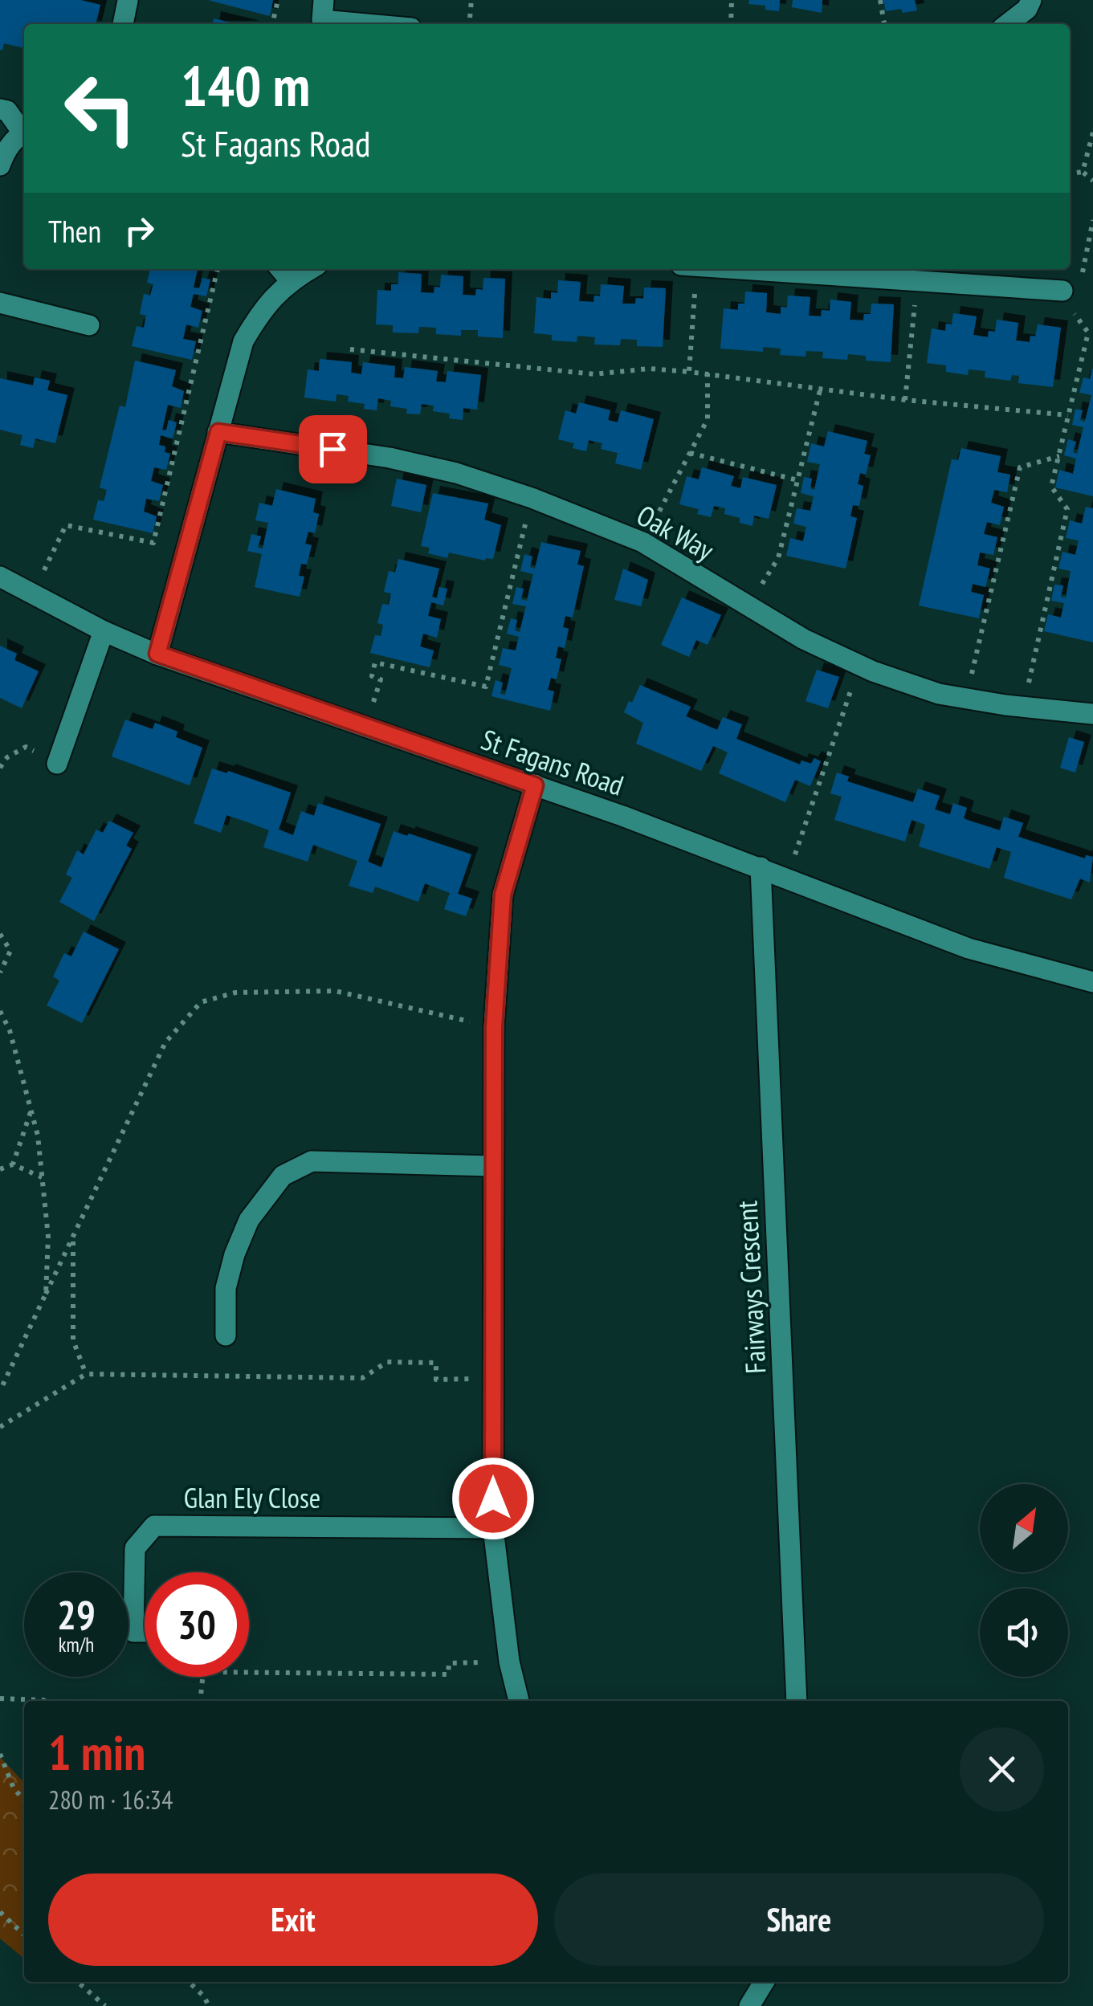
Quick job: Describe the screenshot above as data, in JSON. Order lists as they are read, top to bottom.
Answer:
{
  "streets": {
    "street": [
      "Oak Way",
      "St Fagans Road",
      "Fairways Crescent",
      "Glan Ely Close"
    ]
  },
  "crossings": [
    ["St Fagans Road", "Fairways Crescent"]
  ],
  "north": "top right",
  "page": {
    "turn": ["140 m", "St Fagans Road"],
    "then": "Then",
    "speed": "29 km/h",
    "limit": "30",
    "heading": ["1 min", "280 m · 16:34"],
    "buttons": ["Exit", "Share"]
  }
}
